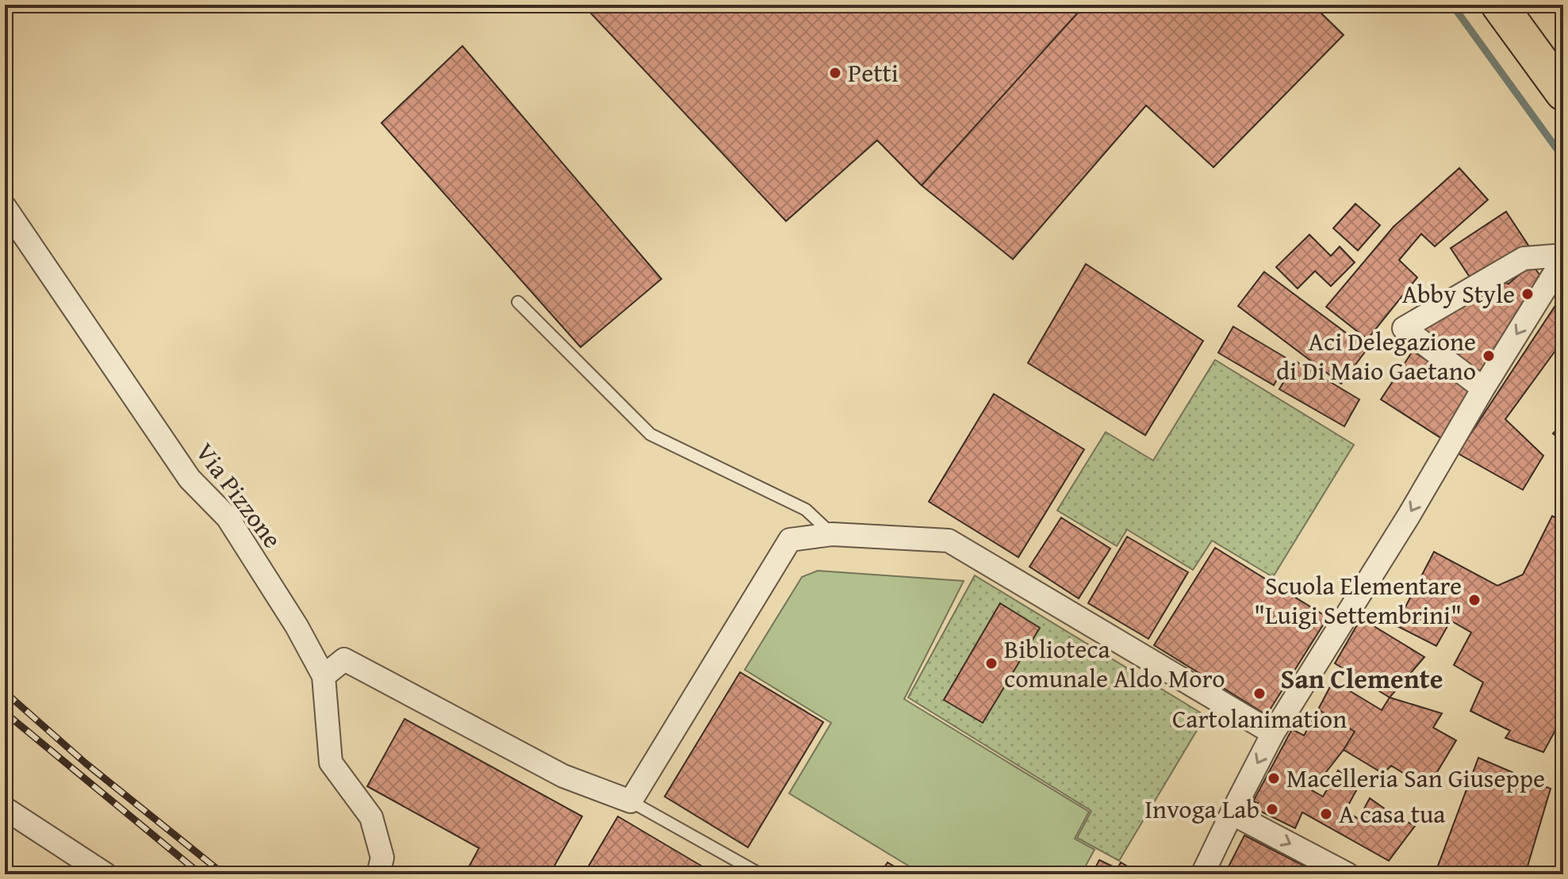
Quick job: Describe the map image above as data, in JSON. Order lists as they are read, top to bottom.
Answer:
{
  "streets": {
    "street": ["Via Pizzone"]
  },
  "districts": ["San Clemente"],
  "places": [
    "Petti",
    "Abby Style",
    "Aci Delegazione di Di Maio Gaetano",
    "Scuola Elementare \"Luigi Settembrini\"",
    "Biblioteca comunale Aldo Moro",
    "Cartolanimation",
    "Macelleria San Giuseppe",
    "Invoga Lab",
    "A casa tua"
  ]
}
